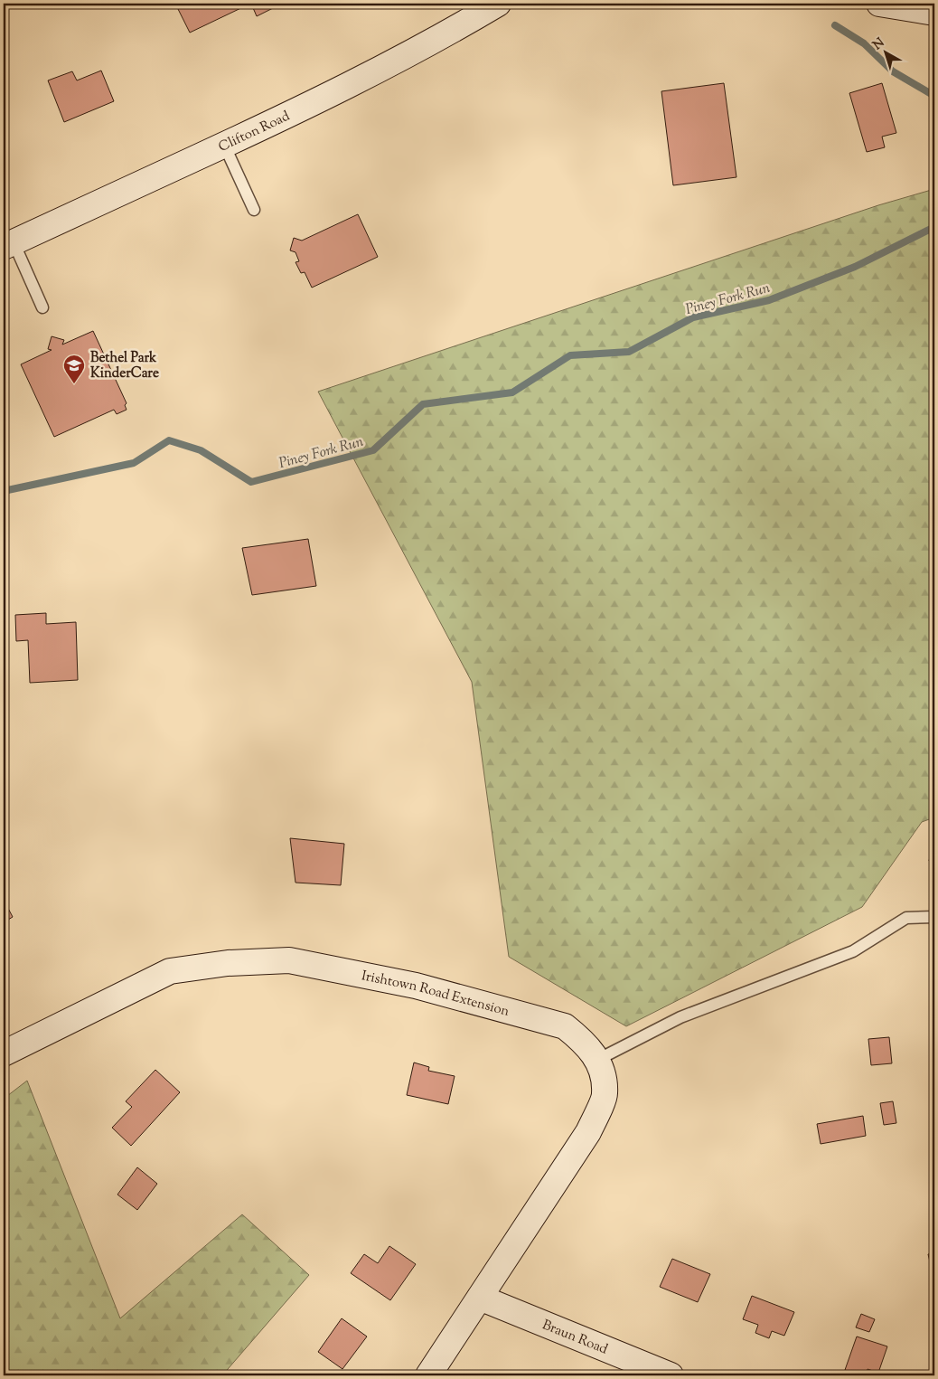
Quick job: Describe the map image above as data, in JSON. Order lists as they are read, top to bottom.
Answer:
{
  "streets": {
    "street": ["Clifton Road", "Irishtown Road Extension", "Braun Road"]
  },
  "crossings": [
    ["Irishtown Road Extension", "Braun Road"]
  ],
  "water": ["Piney Fork Run"],
  "places": {
    "school or university": ["Bethel Park KinderCare"]
  },
  "north": "top left"
}
